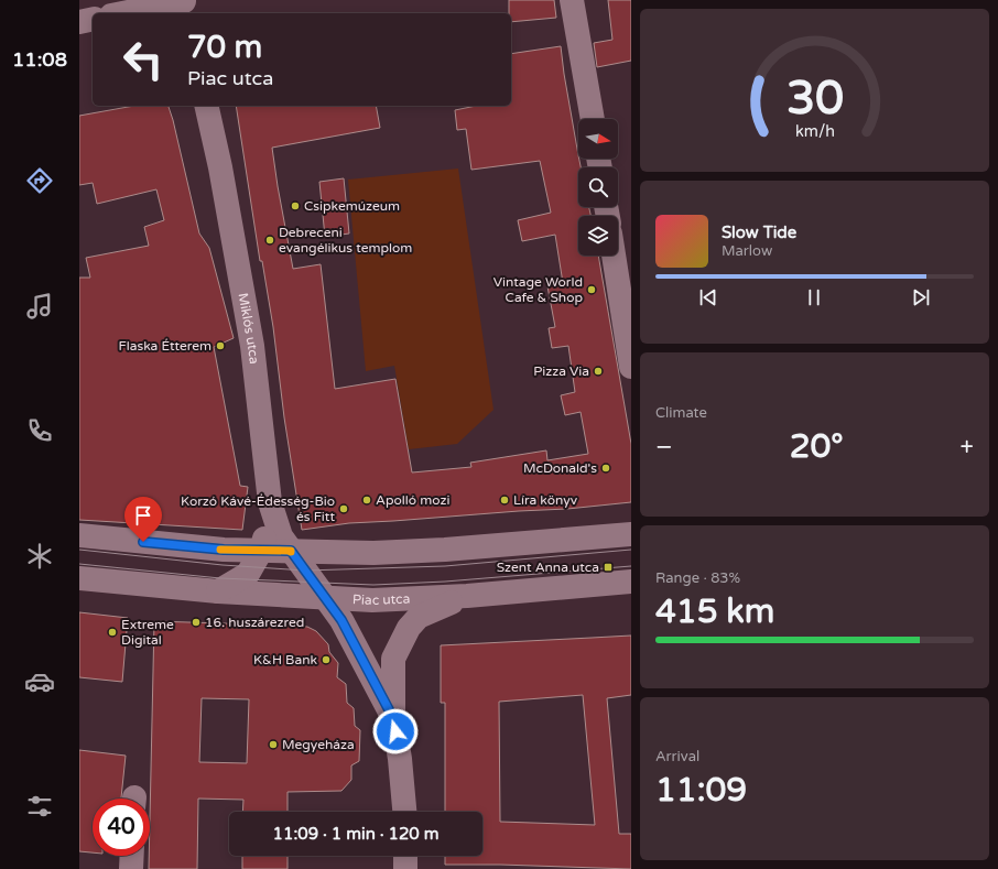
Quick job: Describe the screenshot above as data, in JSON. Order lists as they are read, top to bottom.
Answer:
{
  "streets": {
    "street": ["Miklós utca", "Piac utca"]
  },
  "places": {
    "other": [
      "Csipkemúzeum",
      "Debreceni evangélikus templom",
      "Vintage World Cafe & Shop",
      "Flaska Étterem",
      "Pizza Via",
      "McDonald's",
      "Apolló mozi",
      "Líra könyv",
      "Korzó Kávé-Édesség-Bio és Fitt",
      "16. huszárezred",
      "Extreme Digital",
      "K&H Bank",
      "Megyeháza"
    ],
    "transit": ["Szent Anna utca"]
  },
  "north": "right",
  "page": {
    "tabs": "11:08",
    "turn": ["70 m", "Piac utca"],
    "song": ["Slow Tide", "Marlow"],
    "tile": [
      "Climate",
      ["Range · 83%", "415 km"],
      ["Arrival", "11:09"]
    ],
    "heat": ["−", "20°", "+"],
    "limit": "40",
    "trip": "11:09 · 1 min · 120 m",
    "gauge": ["30", "km/h"]
  }
}
